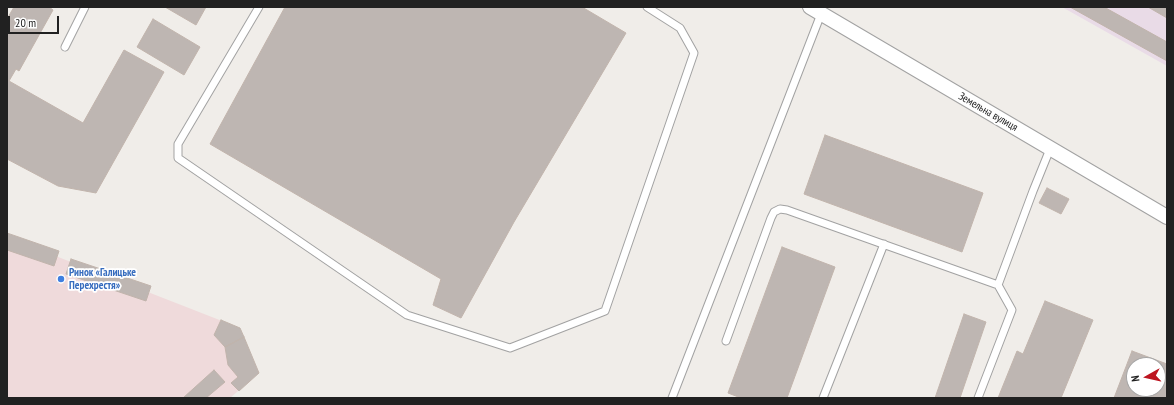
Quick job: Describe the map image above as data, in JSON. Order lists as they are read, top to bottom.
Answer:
{
  "streets": {
    "street": ["Земельна вулиця"]
  },
  "places": ["Ринок «Галицьке Перехрестя»"],
  "scale_bar": "20 m",
  "north": "left"
}
